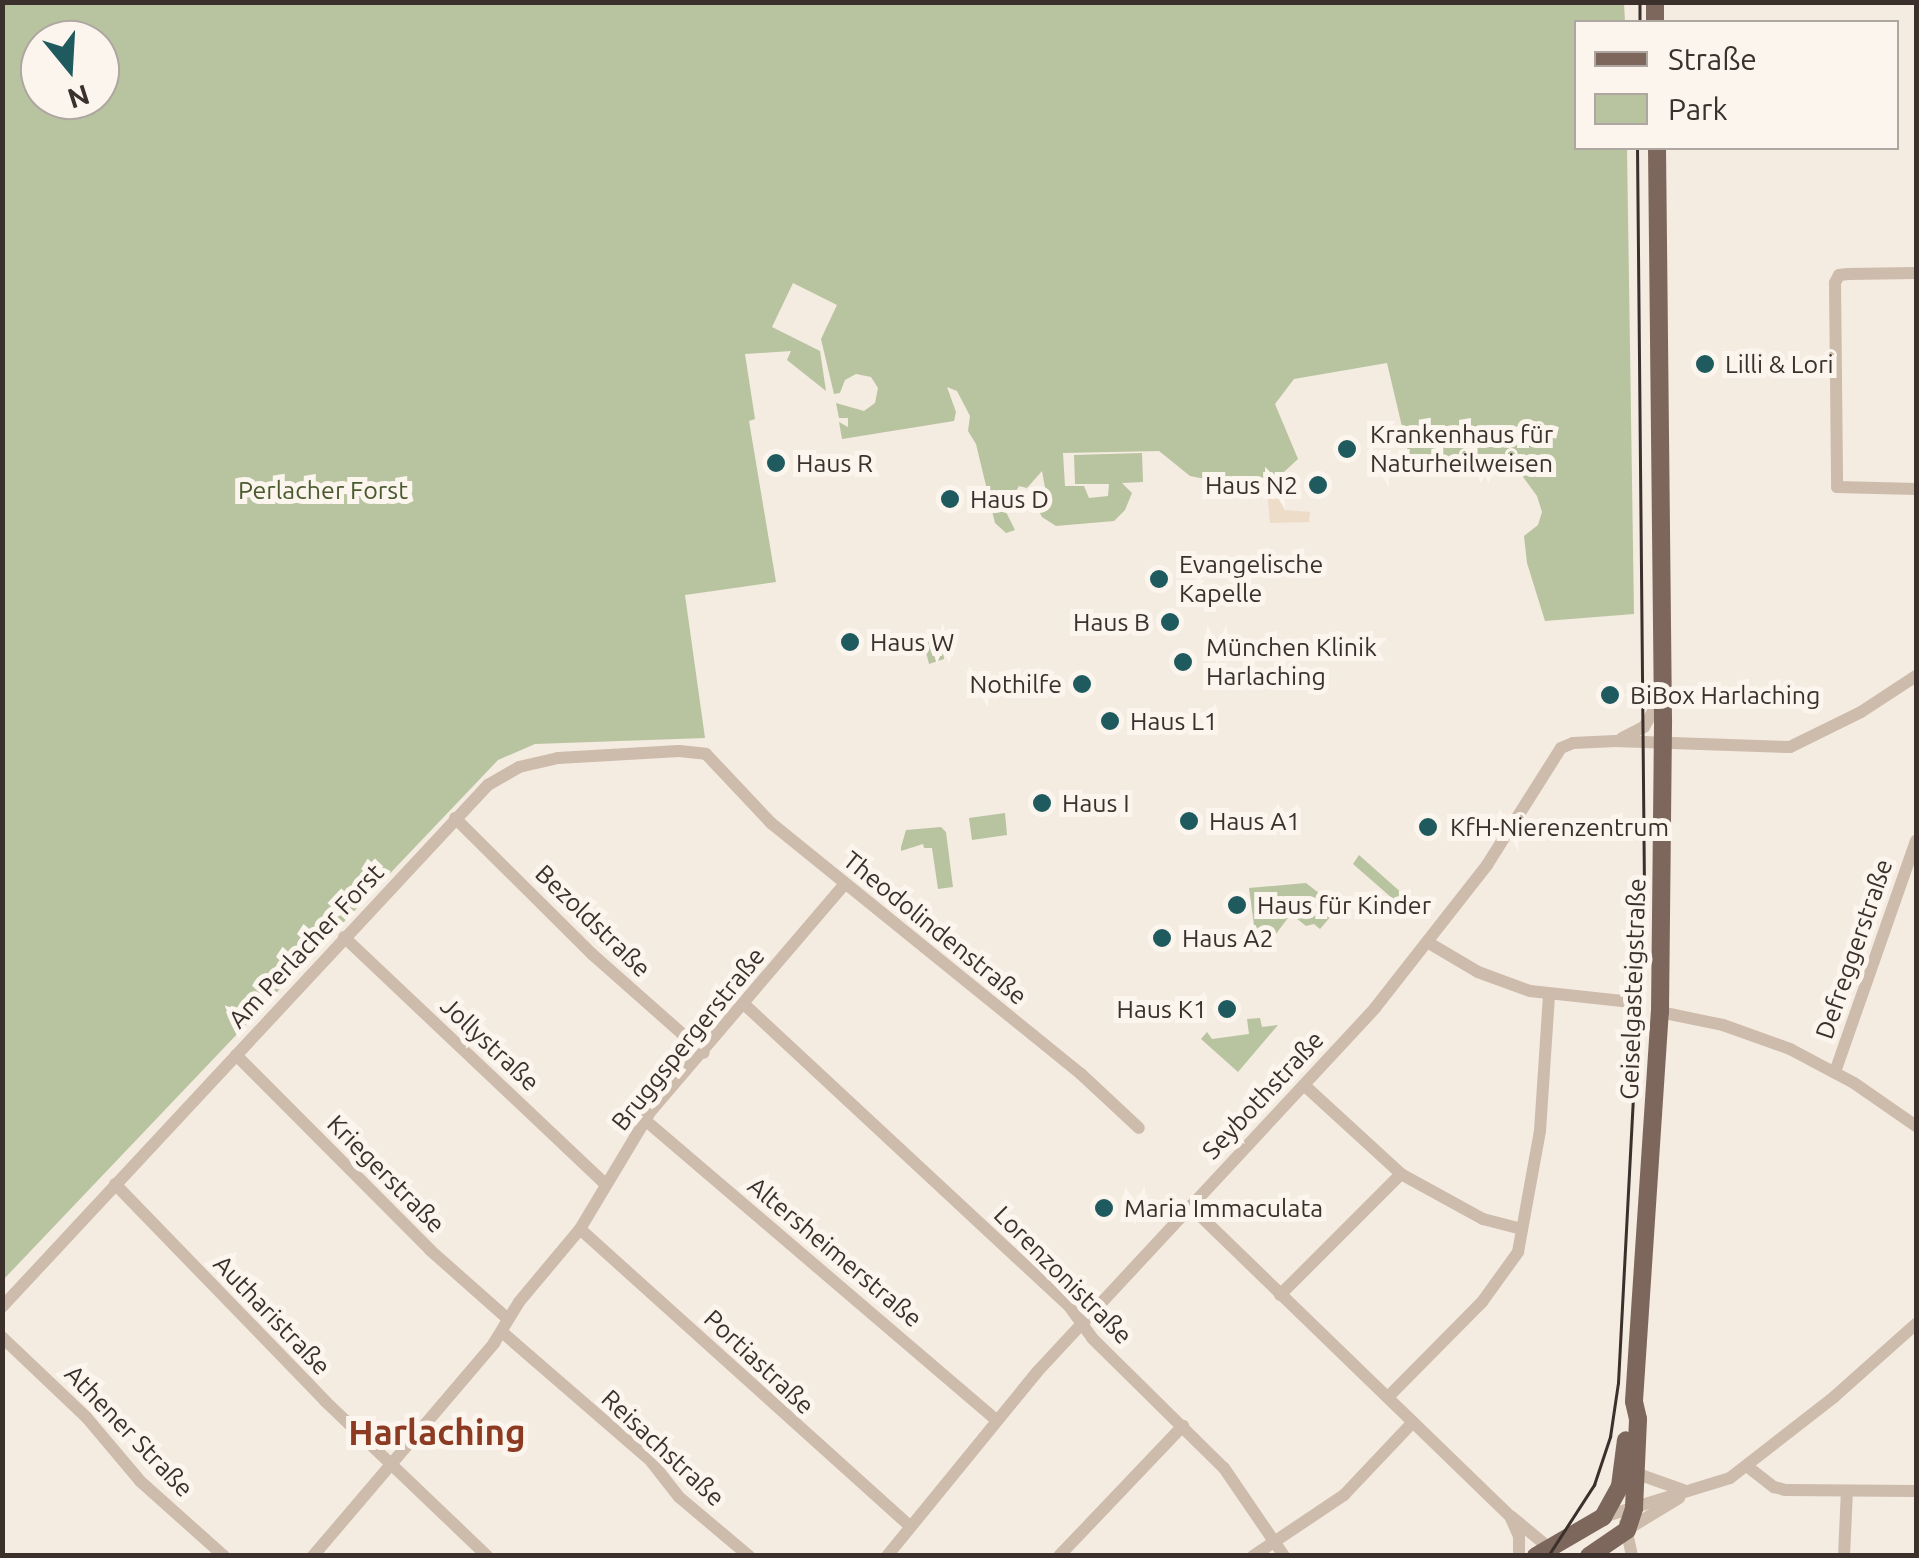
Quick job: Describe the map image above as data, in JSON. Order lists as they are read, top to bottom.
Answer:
{
  "streets": {
    "main road": ["Geiselgasteigstraße"],
    "street": [
      "Bezoldstraße",
      "Theodolindenstraße",
      "Am Perlacher Forst",
      "Defreggerstraße",
      "Bruggspergerstraße",
      "Jollystraße",
      "Seybothstraße",
      "Kriegerstraße",
      "Altersheimerstraße",
      "Lorenzonistraße",
      "Autharistraße",
      "Portiastraße",
      "Athener Straße",
      "Reisachstraße"
    ]
  },
  "crossings": [
    ["Bezoldstraße", "Am Perlacher Forst"],
    ["Bezoldstraße", "Bruggspergerstraße"],
    ["Theodolindenstraße", "Am Perlacher Forst"],
    ["Theodolindenstraße", "Bruggspergerstraße"],
    ["Am Perlacher Forst", "Jollystraße"],
    ["Am Perlacher Forst", "Kriegerstraße"],
    ["Am Perlacher Forst", "Autharistraße"],
    ["Geiselgasteigstraße", "Seybothstraße"],
    ["Bruggspergerstraße", "Jollystraße"],
    ["Bruggspergerstraße", "Kriegerstraße"],
    ["Bruggspergerstraße", "Altersheimerstraße"],
    ["Bruggspergerstraße", "Lorenzonistraße"],
    ["Bruggspergerstraße", "Autharistraße"],
    ["Bruggspergerstraße", "Portiastraße"],
    ["Bruggspergerstraße", "Reisachstraße"],
    ["Seybothstraße", "Altersheimerstraße"],
    ["Seybothstraße", "Lorenzonistraße"],
    ["Seybothstraße", "Portiastraße"],
    ["Kriegerstraße", "Reisachstraße"]
  ],
  "districts": ["Harlaching"],
  "parks": ["Perlacher Forst"],
  "places": [
    "Lilli & Lori",
    "Krankenhaus für Naturheilweisen",
    "Haus R",
    "Haus N2",
    "Haus D",
    "Evangelische Kapelle",
    "Haus B",
    "Haus W",
    "München Klinik Harlaching",
    "Nothilfe",
    "BiBox Harlaching",
    "Haus L1",
    "Haus I",
    "Haus A1",
    "KfH-Nierenzentrum",
    "Haus für Kinder",
    "Haus A2",
    "Haus K1",
    "Maria Immaculata"
  ],
  "legend": ["Straße", "Park"],
  "north": "bottom"
}
